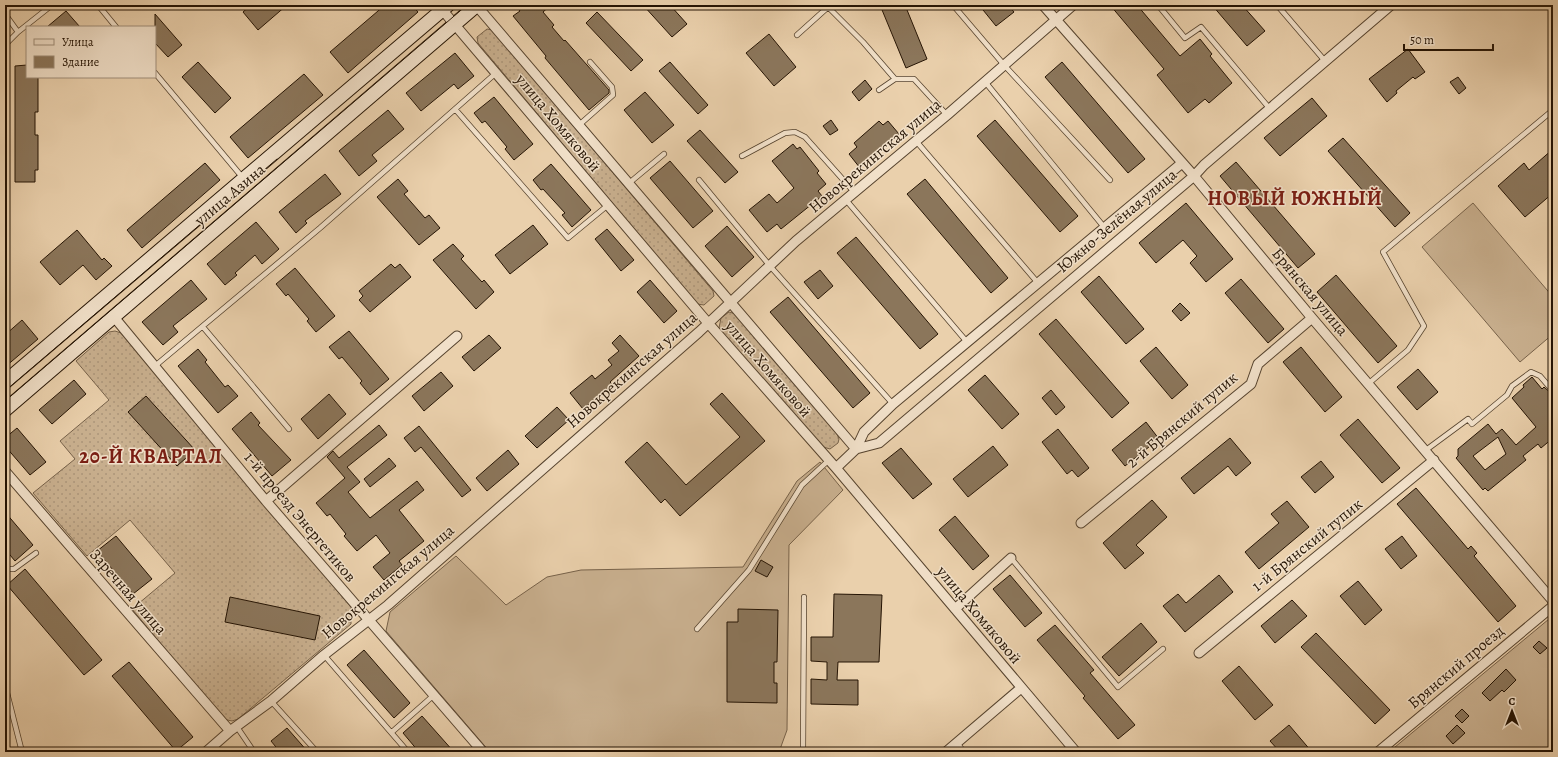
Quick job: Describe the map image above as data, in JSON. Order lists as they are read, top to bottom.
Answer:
{
  "streets": {
    "main road": ["улица Азина"],
    "street": [
      "улица Хомяковой",
      "Новокрекингская улица",
      "Южно-Зелёная улица",
      "Брянская улица",
      "2-й Брянский тупик",
      "1-й проезд Энергетиков",
      "1-й Брянский тупик",
      "Заречная улица",
      "Брянский проезд"
    ]
  },
  "crossings": [
    ["улица Хомяковой", "Новокрекингская улица"],
    ["улица Хомяковой", "улица Азина"],
    ["улица Хомяковой", "Южно-Зелёная улица"],
    ["Новокрекингская улица", "Брянская улица"],
    ["Новокрекингская улица", "1-й проезд Энергетиков"],
    ["Новокрекингская улица", "Заречная улица"],
    ["улица Азина", "1-й проезд Энергетиков"],
    ["Южно-Зелёная улица", "Брянская улица"],
    ["Брянская улица", "2-й Брянский тупик"],
    ["Брянская улица", "1-й Брянский тупик"]
  ],
  "districts": ["НОВЫЙ ЮЖНЫЙ", "20-Й КВАРТАЛ"],
  "legend": ["Улица", "Здание"],
  "scale_bar": "50 m",
  "north": "top"
}
